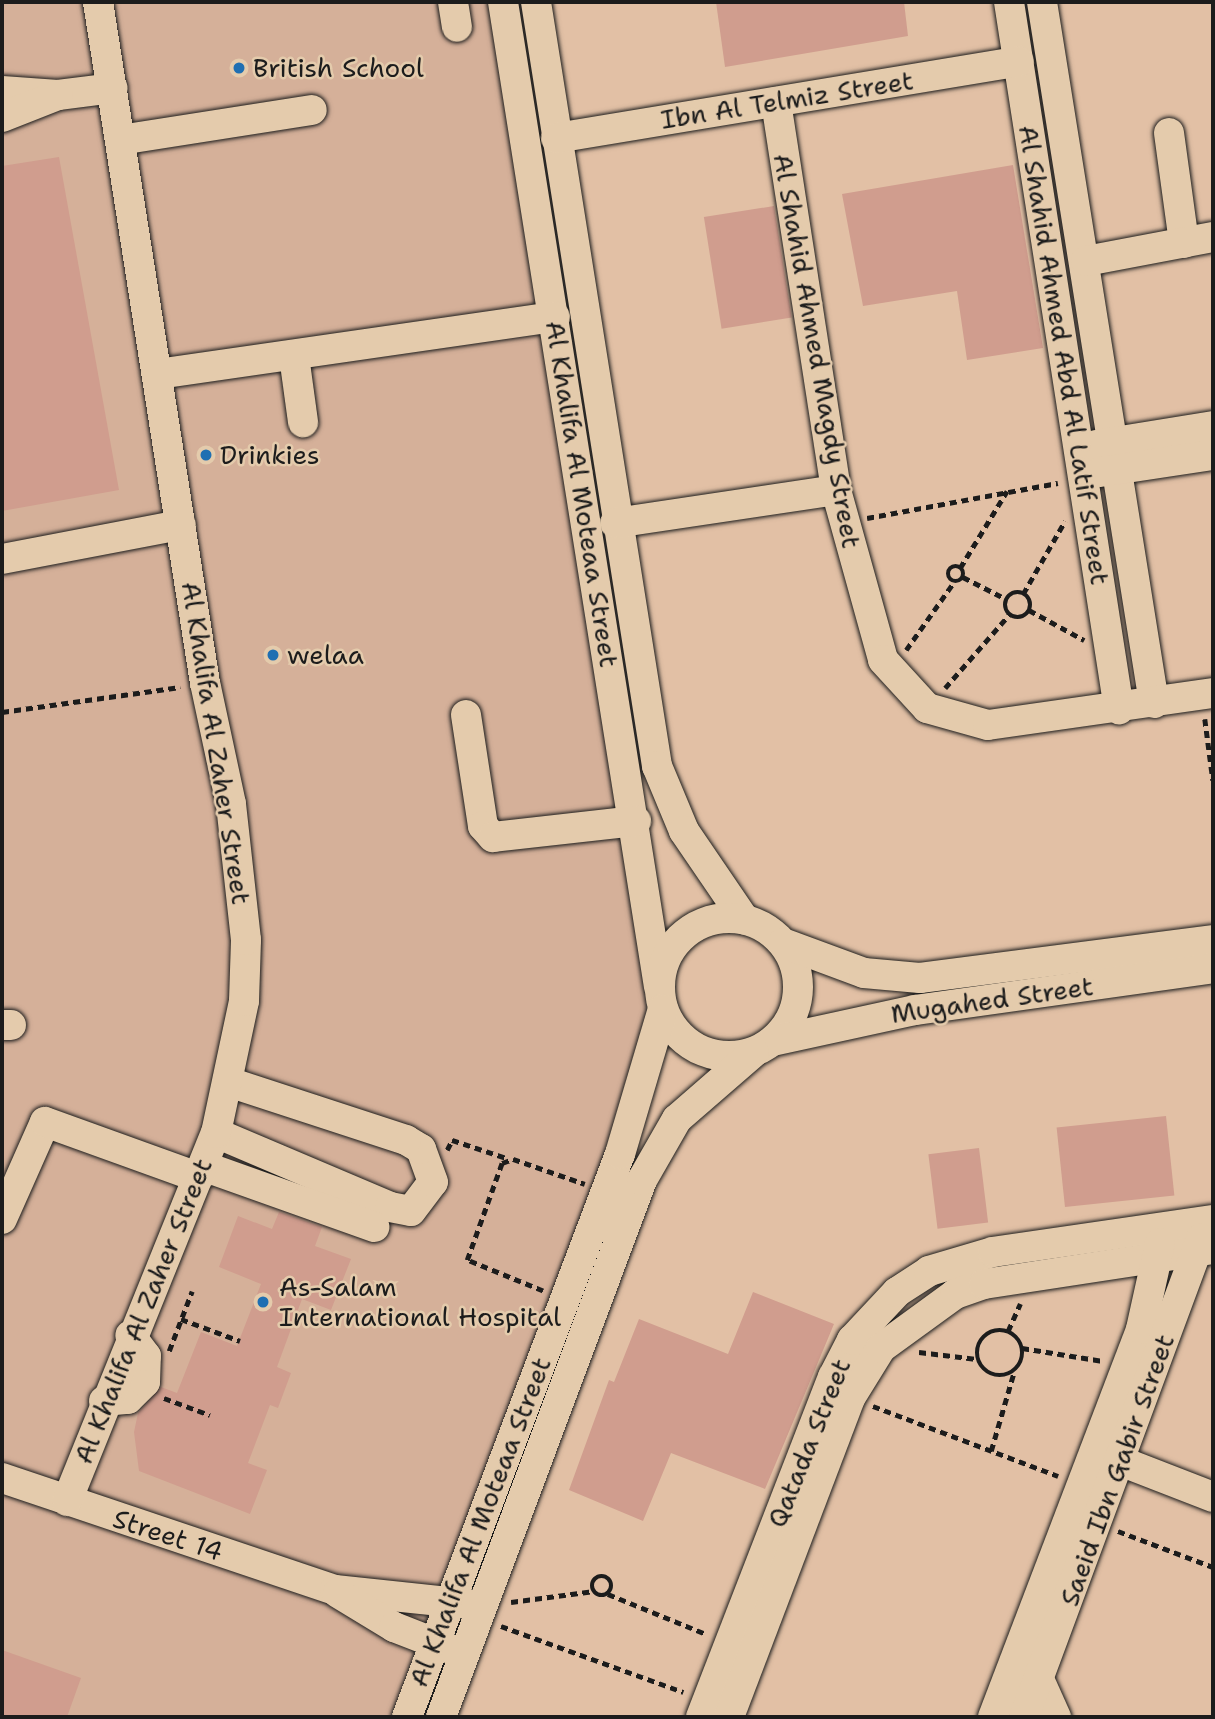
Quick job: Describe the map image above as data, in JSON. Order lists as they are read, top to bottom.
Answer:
{
  "streets": {
    "street": [
      "Ibn Al Telmiz Street",
      "Al Shahid Ahmed Magdy Street",
      "Al Shahid Ahmed Abd Al Latif Street",
      "Al Khalifa Al Moteaa Street",
      "Al Khalifa Al Zaher Street",
      "Mugahed Street",
      "Qatada Street",
      "Saeid Ibn Gabir Street",
      "Street 14"
    ]
  },
  "crossings": [
    ["Ibn Al Telmiz Street", "Al Shahid Ahmed Magdy Street"],
    ["Ibn Al Telmiz Street", "Al Shahid Ahmed Abd Al Latif Street"],
    ["Ibn Al Telmiz Street", "Al Khalifa Al Moteaa Street"],
    ["Al Khalifa Al Moteaa Street", "Mugahed Street"],
    ["Al Khalifa Al Moteaa Street", "Street 14"],
    ["Al Khalifa Al Zaher Street", "Street 14"],
    ["Qatada Street", "Saeid Ibn Gabir Street"]
  ],
  "places": [
    "British School",
    "Drinkies",
    "welaa",
    "As-Salam International Hospital"
  ]
}
